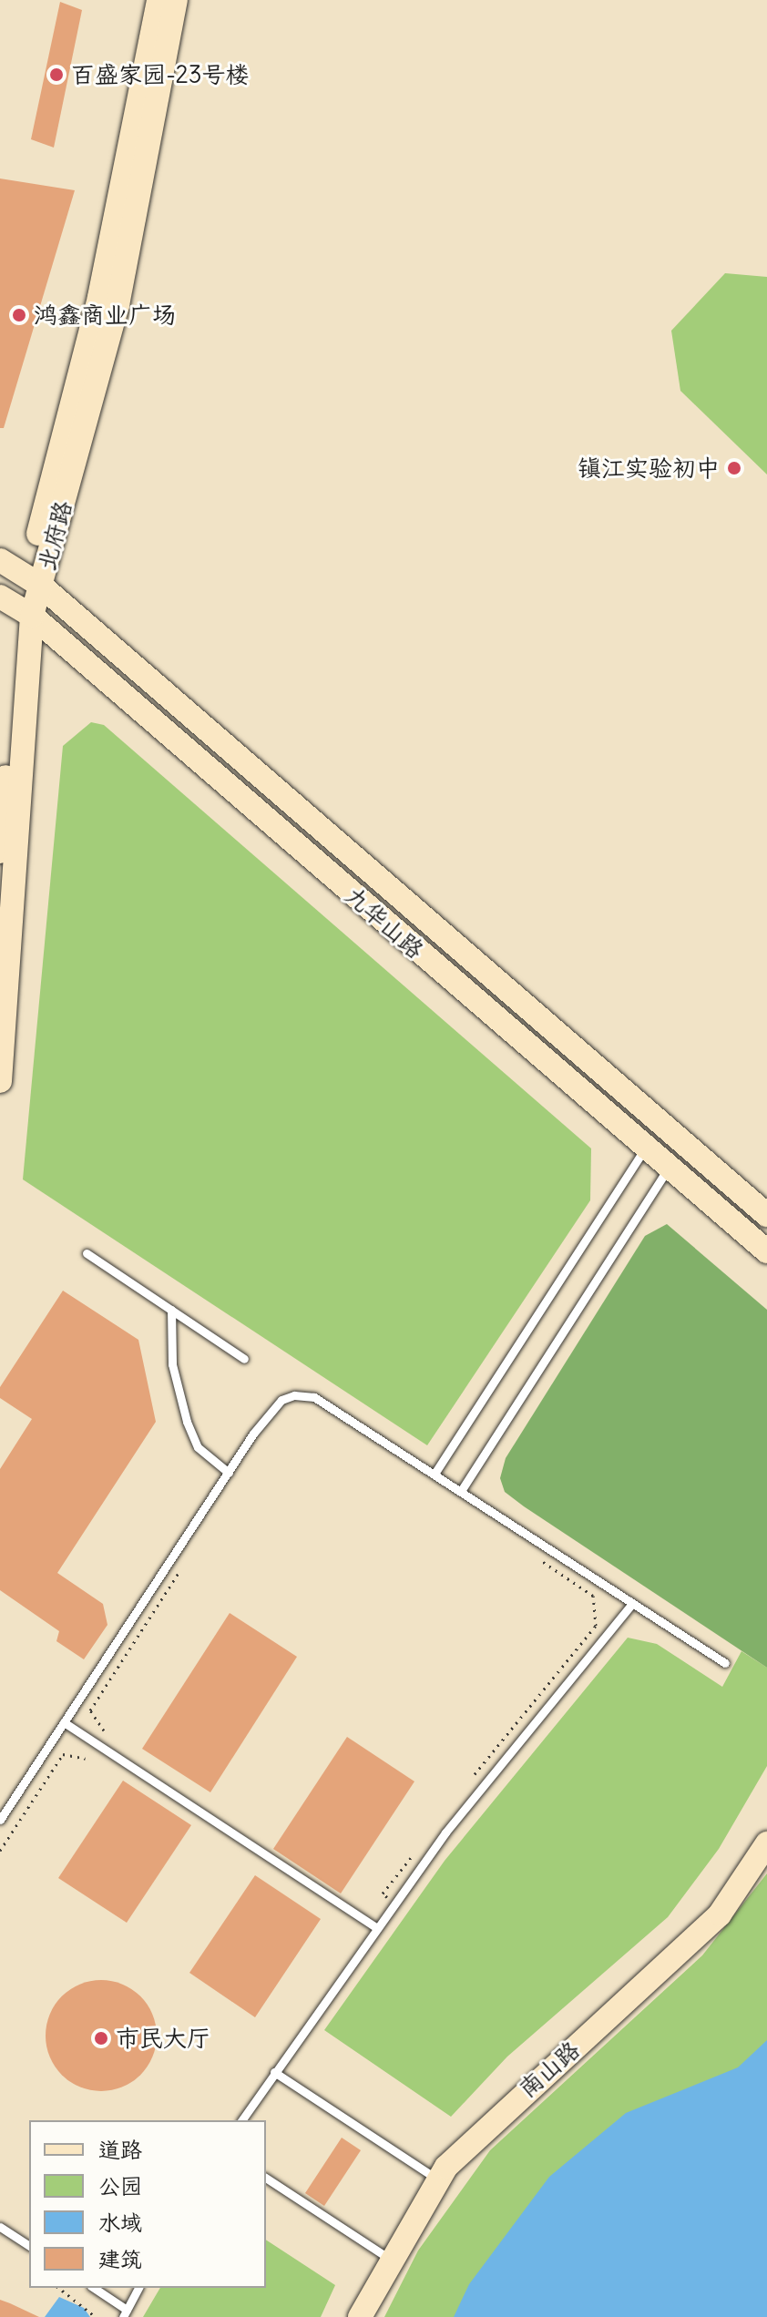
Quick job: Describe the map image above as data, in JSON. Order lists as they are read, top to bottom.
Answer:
{
  "streets": {
    "main road": ["北府路", "九华山路", "南山路"]
  },
  "crossings": [
    ["北府路", "九华山路"]
  ],
  "places": [
    "百盛家园-23号楼",
    "鸿鑫商业广场",
    "镇江实验初中",
    "市民大厅"
  ],
  "legend": [
    "道路",
    "公园",
    "水域",
    "建筑"
  ]
}
